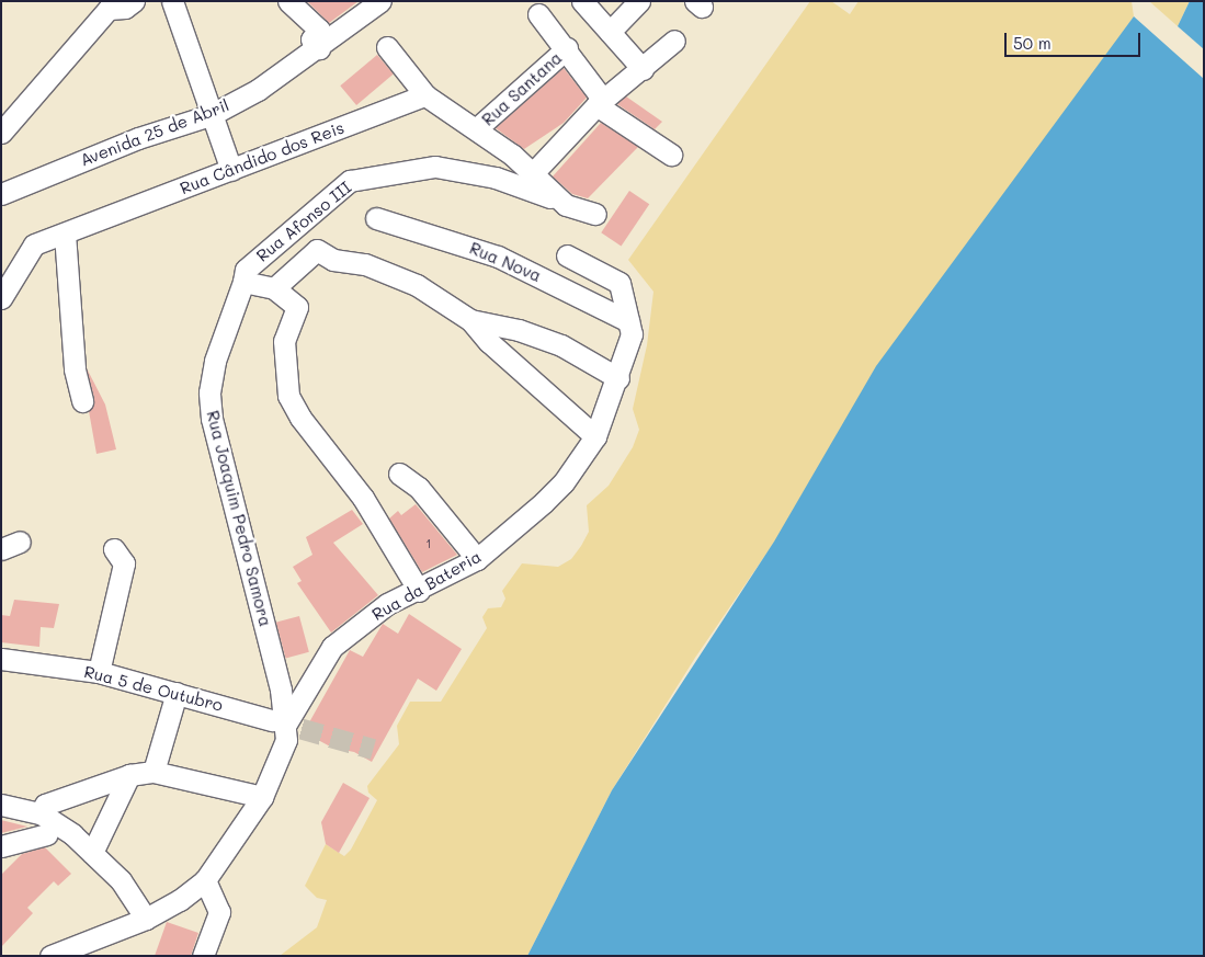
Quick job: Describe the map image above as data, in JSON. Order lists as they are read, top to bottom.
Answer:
{
  "streets": {
    "street": [
      "Rua Santana",
      "Avenida 25 de Abril",
      "Rua Cândido dos Reis",
      "Rua Afonso III",
      "Rua Nova",
      "Rua Joaquim Pedro Samora",
      "Rua da Bateria",
      "Rua 5 de Outubro"
    ]
  },
  "crossings": [
    ["Rua Afonso III", "Rua Joaquim Pedro Samora"],
    ["Rua Nova", "Rua da Bateria"],
    ["Rua Joaquim Pedro Samora", "Rua da Bateria"],
    ["Rua Joaquim Pedro Samora", "Rua 5 de Outubro"],
    ["Rua da Bateria", "Rua 5 de Outubro"]
  ],
  "house_numbers": ["1"],
  "scale_bar": "50 m"
}
